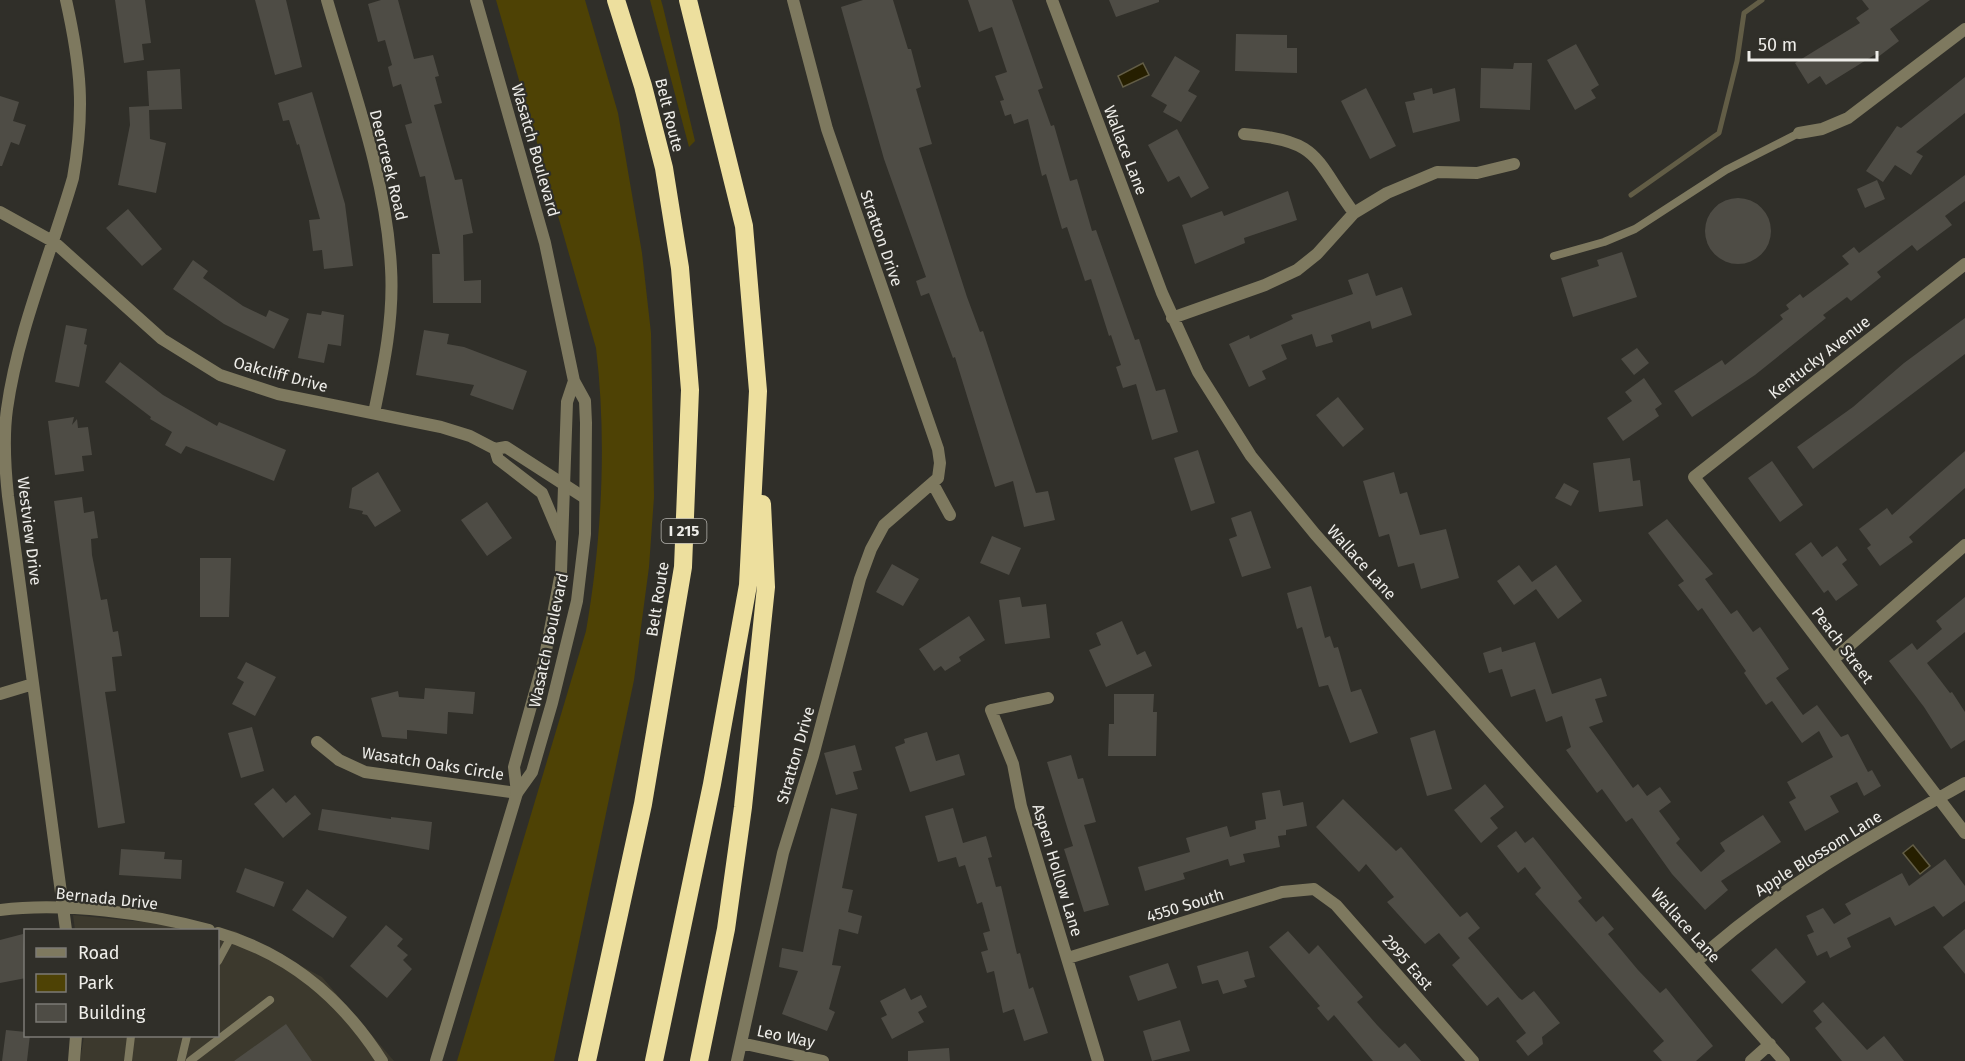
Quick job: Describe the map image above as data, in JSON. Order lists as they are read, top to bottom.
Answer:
{
  "streets": {
    "highway": ["Belt Route", "I 215"],
    "street": [
      "Wasatch Boulevard",
      "Wallace Lane",
      "Deercreek Road",
      "Stratton Drive",
      "Kentucky Avenue",
      "Oakcliff Drive",
      "Westview Drive",
      "Peach Street",
      "Wasatch Oaks Circle",
      "Apple Blossom Lane",
      "Aspen Hollow Lane",
      "Bernada Drive",
      "4550 South",
      "2995 East",
      "Leo Way"
    ]
  },
  "crossings": [
    ["Wasatch Boulevard", "Oakcliff Drive"],
    ["Wasatch Boulevard", "Wasatch Oaks Circle"],
    ["Wallace Lane", "Apple Blossom Lane"],
    ["Deercreek Road", "Oakcliff Drive"],
    ["Stratton Drive", "Leo Way"],
    ["Kentucky Avenue", "Peach Street"],
    ["Oakcliff Drive", "Westview Drive"],
    ["Westview Drive", "Bernada Drive"],
    ["Peach Street", "Apple Blossom Lane"],
    ["Aspen Hollow Lane", "4550 South"],
    ["4550 South", "2995 East"]
  ],
  "legend": ["Road", "Park", "Building"],
  "scale_bar": "50 m"
}
